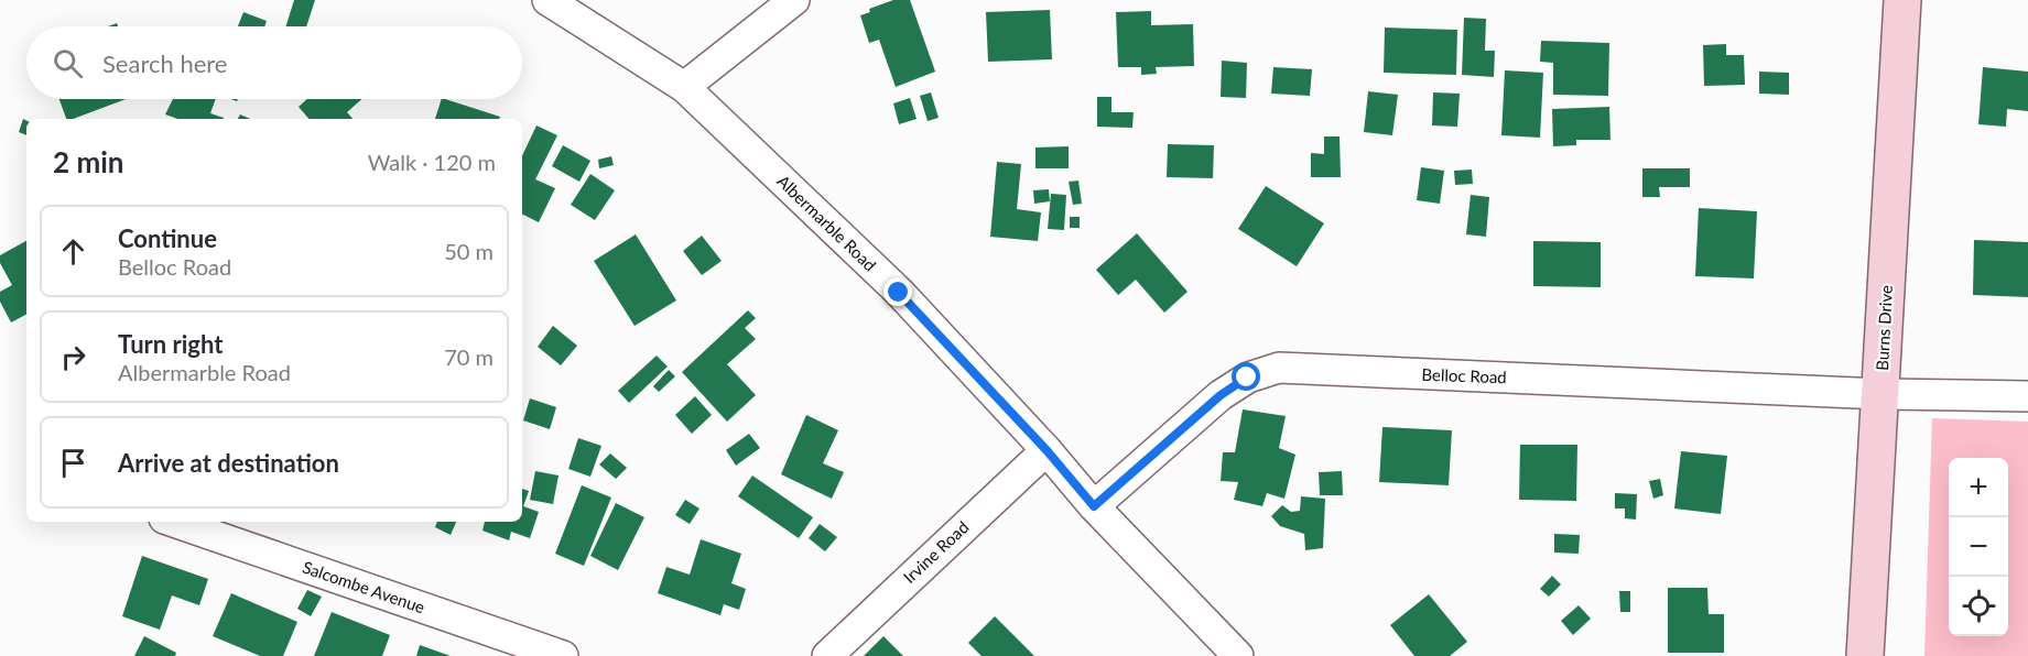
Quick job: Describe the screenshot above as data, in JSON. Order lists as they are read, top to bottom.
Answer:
{
  "streets": {
    "main road": ["Burns Drive"],
    "street": [
      "Albermarble Road",
      "Belloc Road",
      "Irvine Road",
      "Salcombe Avenue"
    ]
  },
  "crossings": [
    ["Albermarble Road", "Belloc Road"],
    ["Albermarble Road", "Irvine Road"],
    ["Burns Drive", "Belloc Road"]
  ],
  "page": {
    "search": "Search here",
    "heading": ["2 min", "Walk · 120 m"],
    "list": [
      ["Continue", "Belloc Road", "50 m"],
      ["Turn right", "Albermarble Road", "70 m"],
      "Arrive at destination"
    ],
    "map_buttons": ["+", "−"]
  }
}
